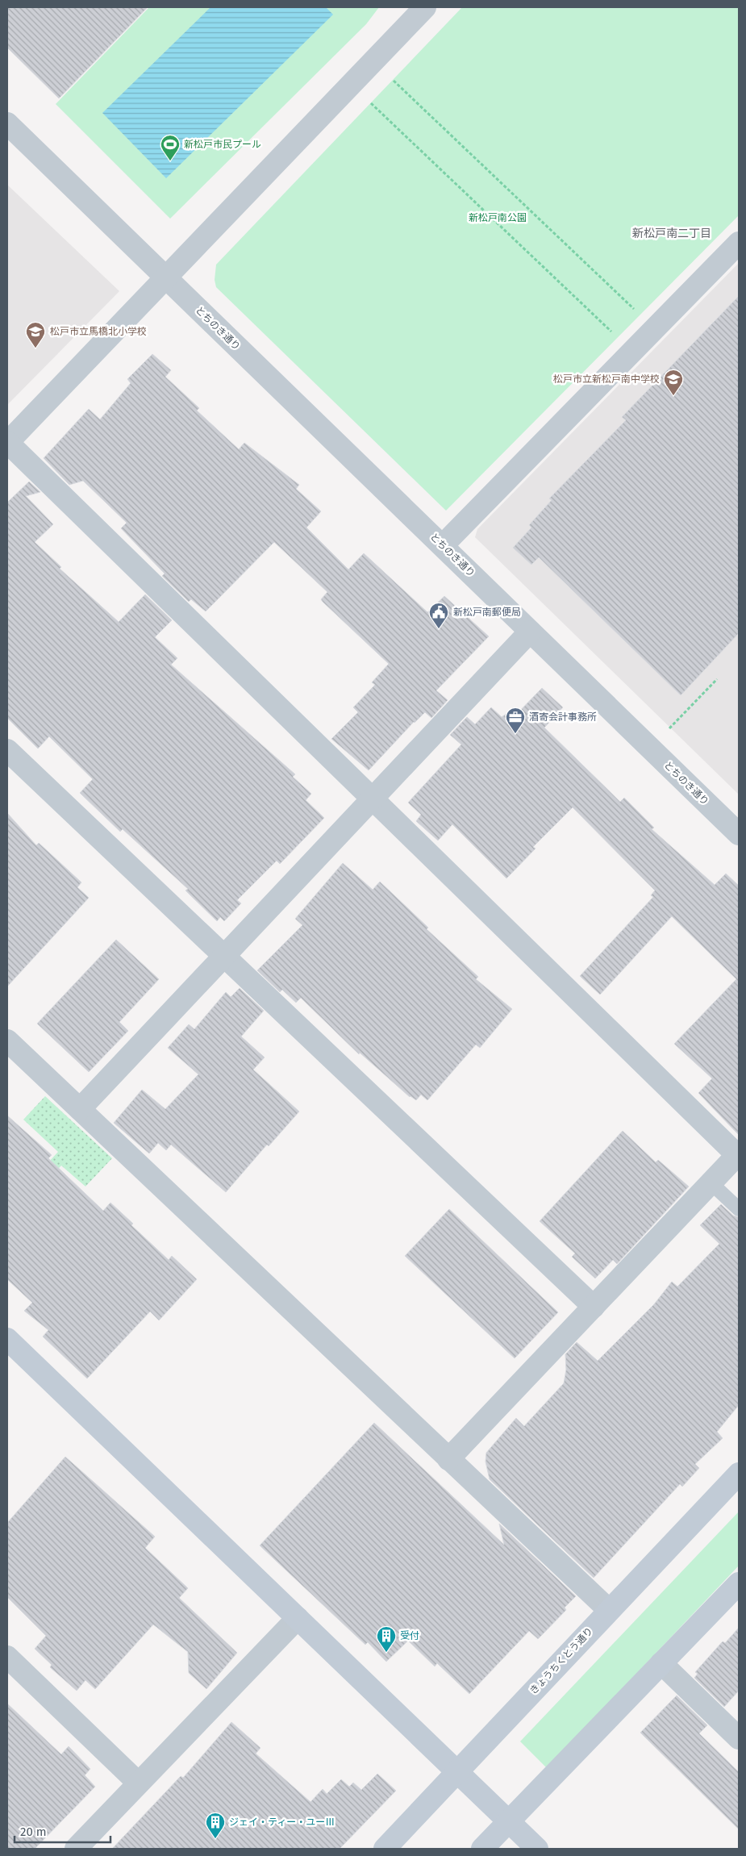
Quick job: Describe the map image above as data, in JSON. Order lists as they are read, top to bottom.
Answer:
{
  "streets": {
    "street": ["とちのき通り", "きょうちくとう通り"]
  },
  "districts": ["新松戸南二丁目"],
  "parks": ["新松戸南公園"],
  "places": {
    "sports": ["新松戸市民プール"],
    "school or university": ["松戸市立馬橋北小学校", "松戸市立新松戸南中学校"],
    "public building": ["新松戸南郵便局"],
    "office": ["酒寄会計事務所"],
    "building": ["受付", "ジェイ・ティー・ユーⅢ"]
  },
  "scale_bar": "20 m"
}
